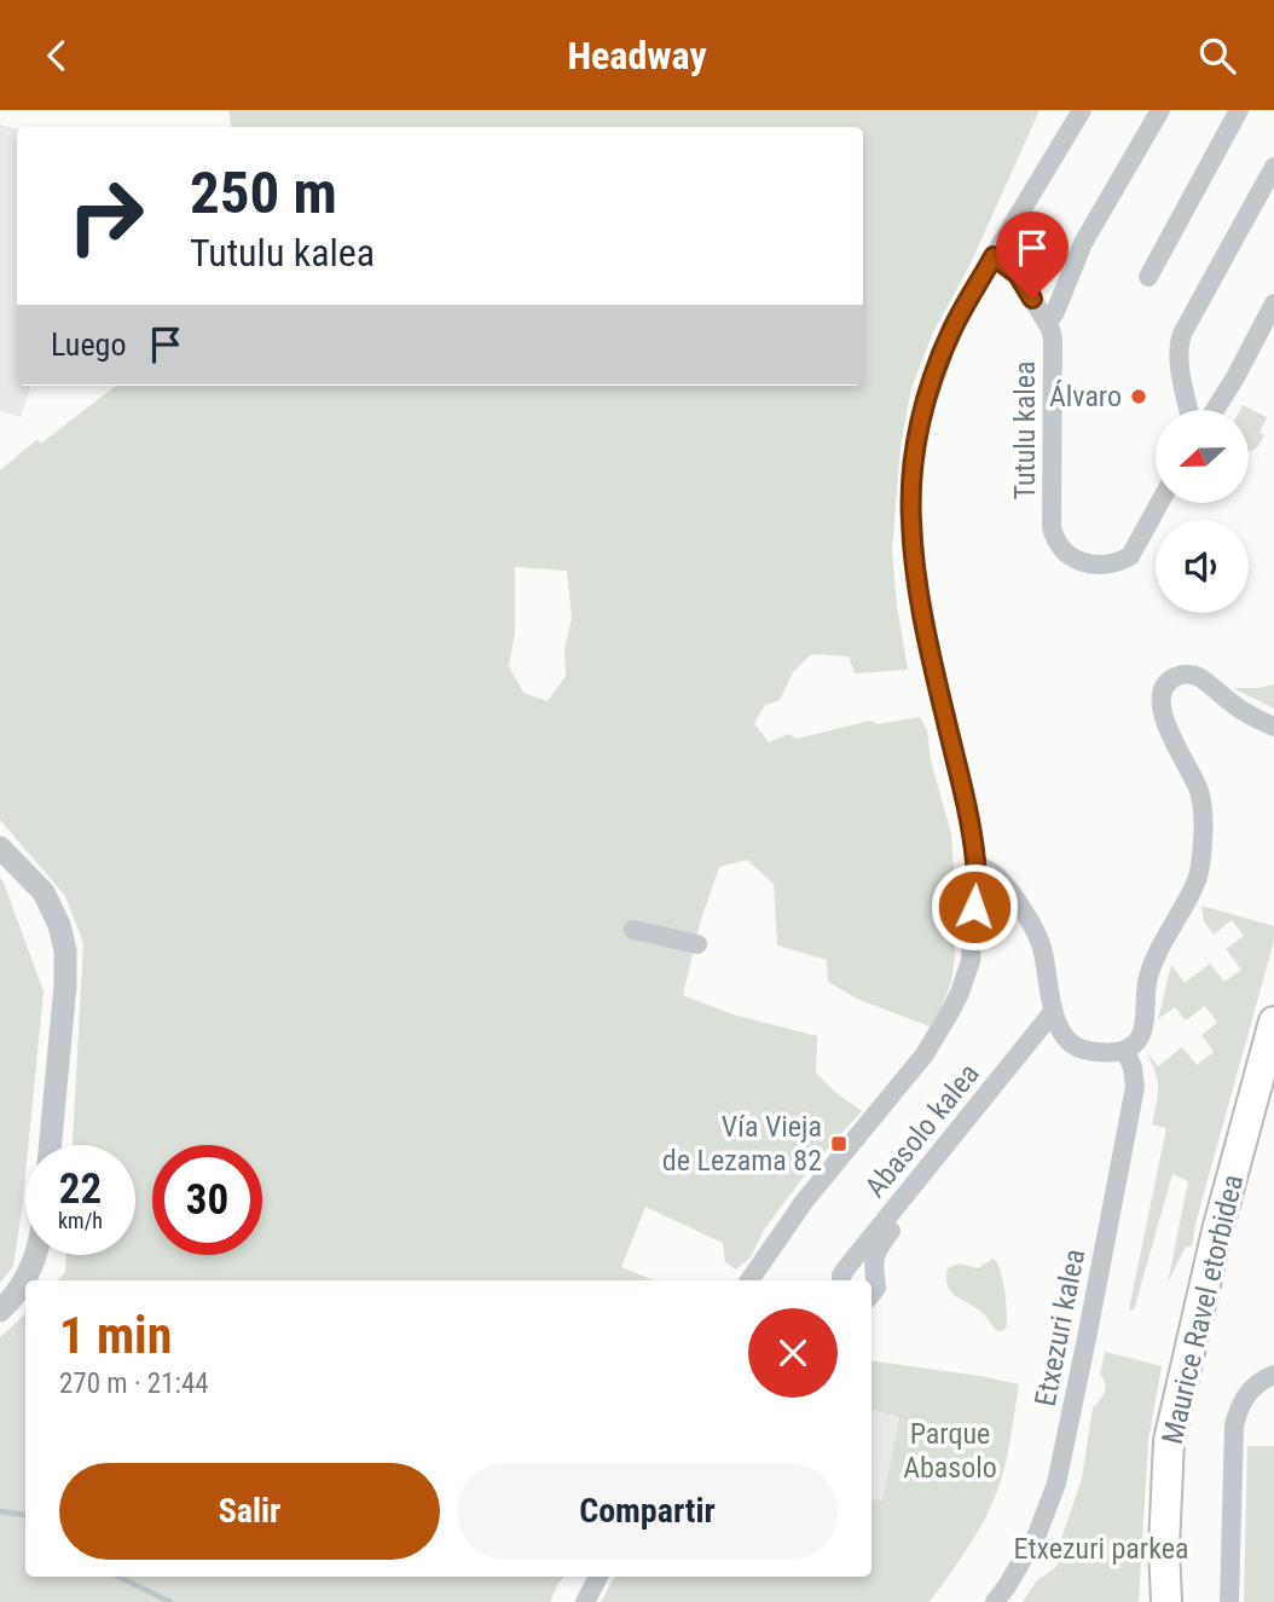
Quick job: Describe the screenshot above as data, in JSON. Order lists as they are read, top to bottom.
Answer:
{
  "streets": {
    "main road": ["Maurice Ravel etorbidea"],
    "street": ["Tutulu kalea", "Abasolo kalea", "Etxezuri kalea"]
  },
  "parks": ["Parque Abasolo", "Etxezuri parkea"],
  "places": {
    "other": ["Álvaro"],
    "transit": ["Vía Vieja de Lezama 82"]
  },
  "north": "left",
  "page": {
    "header": "Headway",
    "turn": ["250 m", "Tutulu kalea"],
    "then": "Luego",
    "speed": "22 km/h",
    "limit": "30",
    "heading": ["1 min", "270 m · 21:44"],
    "buttons": ["Salir", "Compartir"]
  }
}
